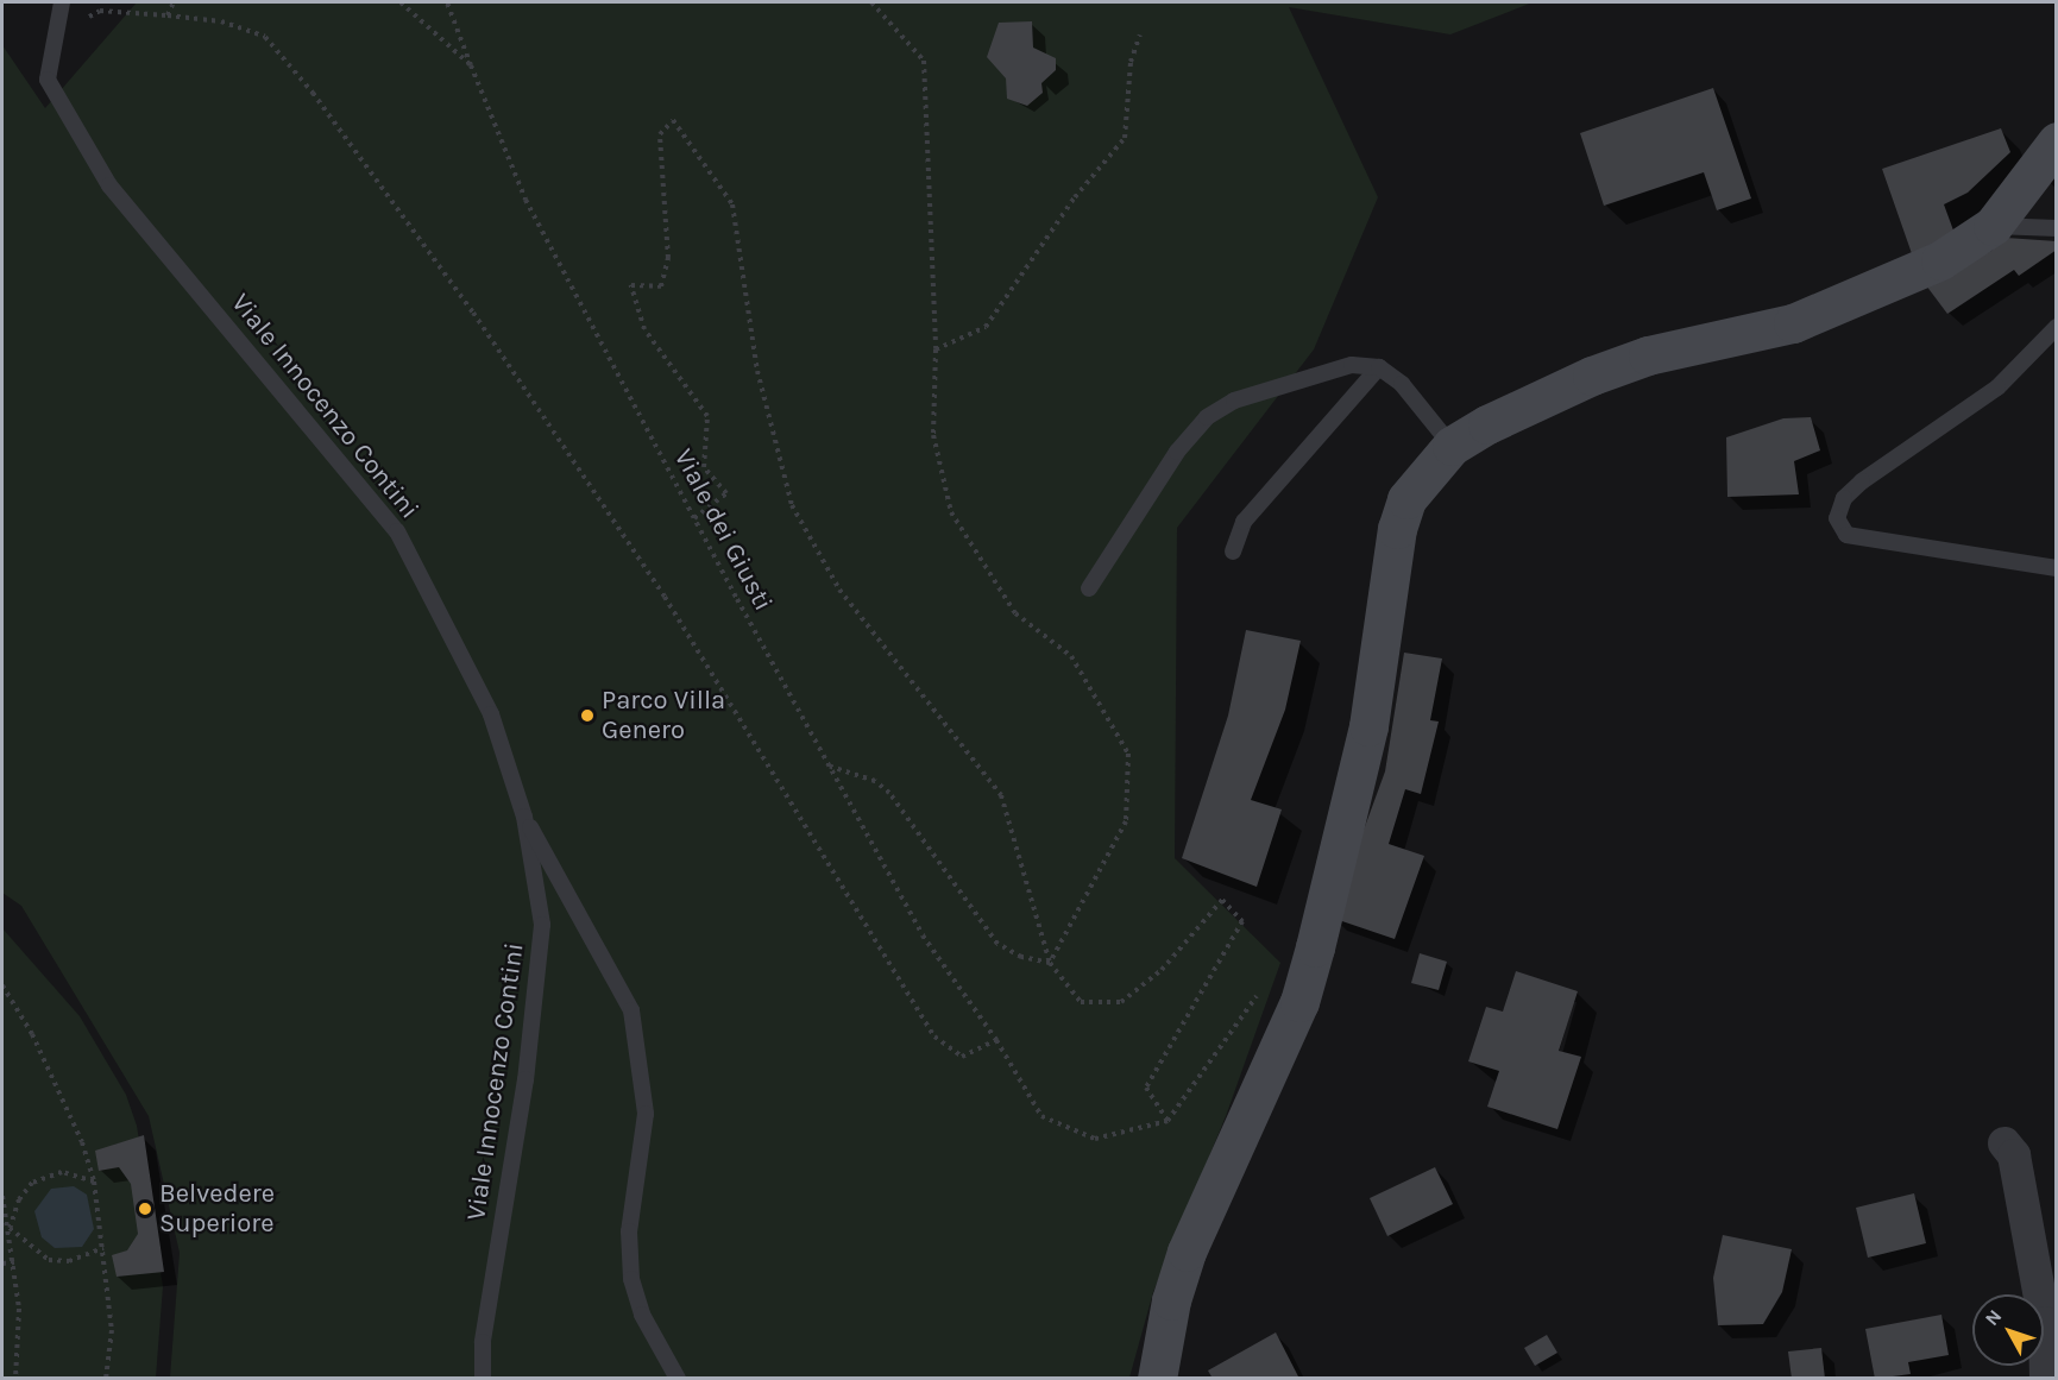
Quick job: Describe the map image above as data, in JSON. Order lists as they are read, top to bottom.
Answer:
{
  "streets": {
    "lane": ["Viale Innocenzo Contini"],
    "path": ["Viale dei Giusti"]
  },
  "places": ["Parco Villa Genero", "Belvedere Superiore"],
  "north": "top left"
}
